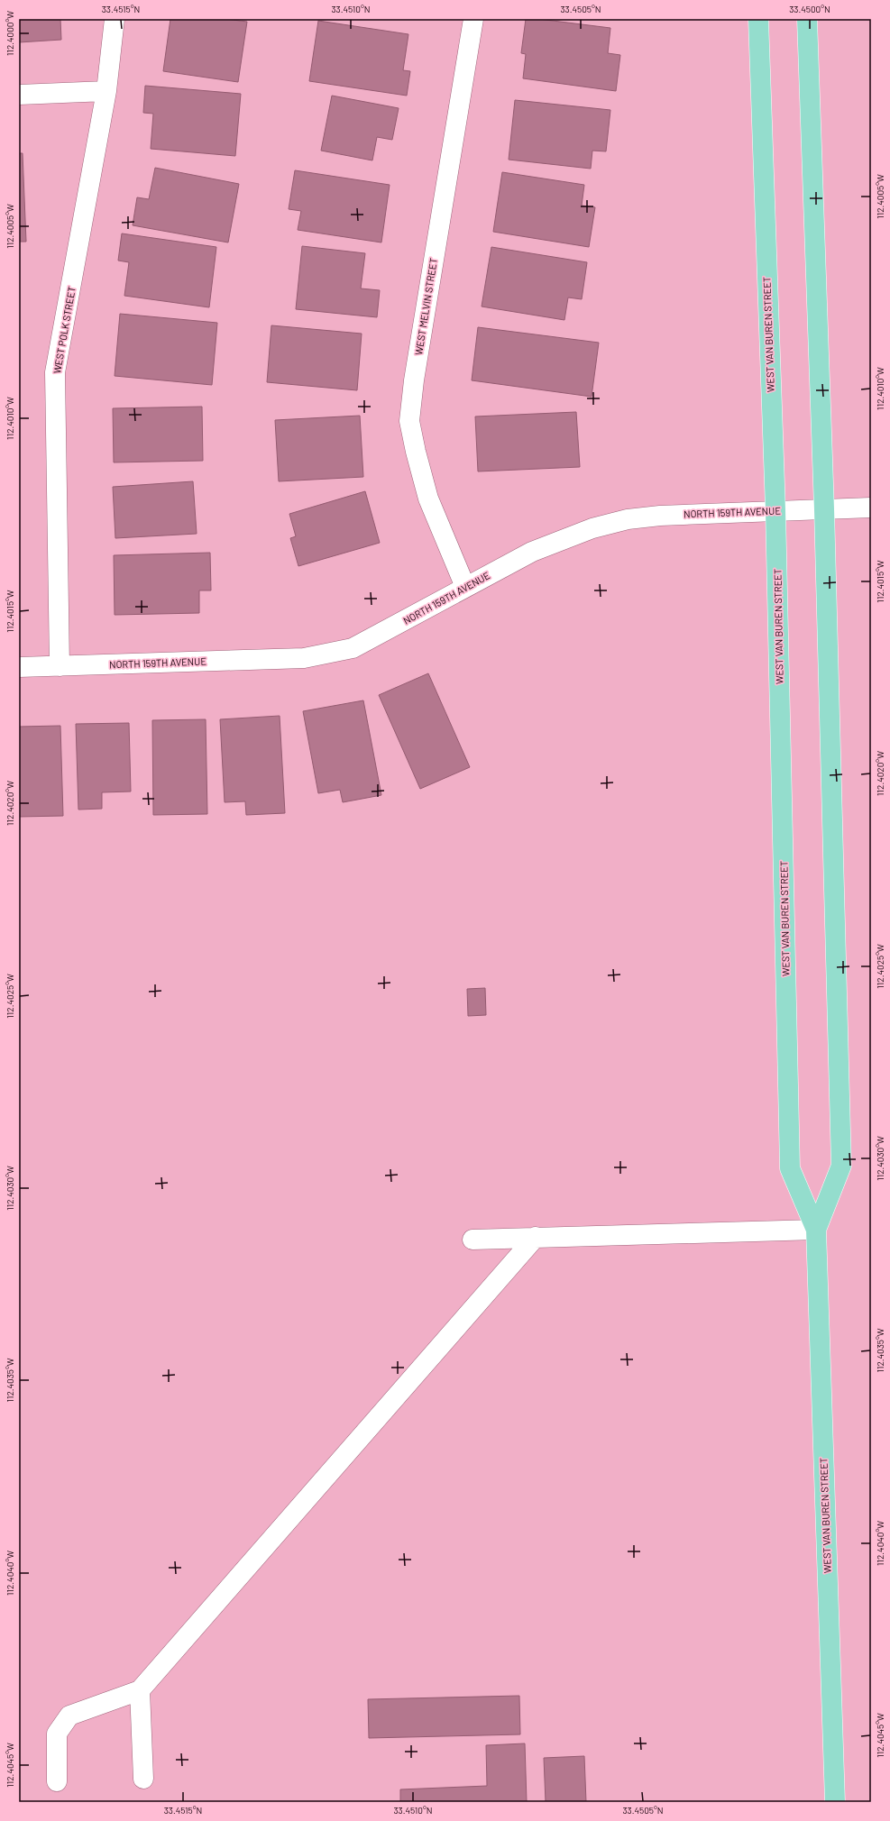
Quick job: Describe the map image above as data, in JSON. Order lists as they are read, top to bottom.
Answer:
{
  "streets": {
    "main road": ["WEST VAN BUREN STREET"],
    "street": ["WEST MELVIN STREET", "WEST POLK STREET", "NORTH 159TH AVENUE"]
  },
  "crossings": [
    ["WEST MELVIN STREET", "NORTH 159TH AVENUE"],
    ["WEST POLK STREET", "NORTH 159TH AVENUE"],
    ["WEST VAN BUREN STREET", "NORTH 159TH AVENUE"]
  ],
  "coordinates": [
    "33.4515°N",
    "33.4510°N",
    "33.4505°N",
    "33.4500°N",
    "112.4000°W",
    "112.4005°W",
    "112.4010°W",
    "112.4015°W",
    "112.4020°W",
    "112.4025°W",
    "112.4030°W",
    "112.4035°W",
    "112.4040°W",
    "112.4045°W"
  ]
}
